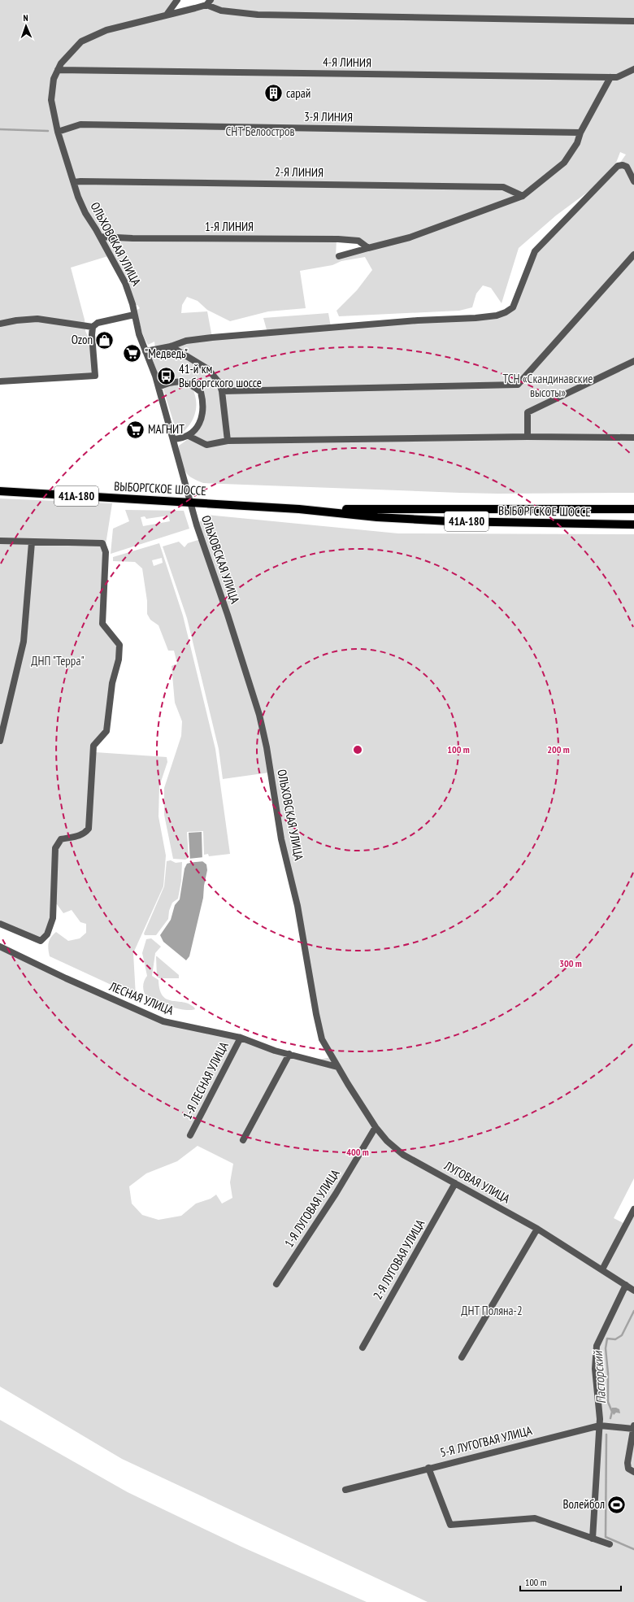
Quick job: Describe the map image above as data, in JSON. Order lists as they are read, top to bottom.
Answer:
{
  "streets": {
    "main road": ["ВЫБОРГСКОЕ ШОССЕ", "41А-180"],
    "street": [
      "4-Я ЛИНИЯ",
      "3-Я ЛИНИЯ",
      "2-Я ЛИНИЯ",
      "1-Я ЛИНИЯ",
      "ОЛЬХОВСКАЯ УЛИЦА",
      "ЛЕСНАЯ УЛИЦА",
      "1-Я ЛЕСНАЯ УЛИЦА",
      "ЛУГОВАЯ УЛИЦА",
      "1-Я ЛУГОВАЯ УЛИЦА",
      "2-Я ЛУГОВАЯ УЛИЦА",
      "5-Я ЛУГОГВАЯ УЛИЦА"
    ]
  },
  "crossings": [
    ["4-Я ЛИНИЯ", "ОЛЬХОВСКАЯ УЛИЦА"],
    ["3-Я ЛИНИЯ", "ОЛЬХОВСКАЯ УЛИЦА"],
    ["2-Я ЛИНИЯ", "ОЛЬХОВСКАЯ УЛИЦА"],
    ["1-Я ЛИНИЯ", "ОЛЬХОВСКАЯ УЛИЦА"],
    ["ОЛЬХОВСКАЯ УЛИЦА", "ВЫБОРГСКОЕ ШОССЕ"],
    ["ОЛЬХОВСКАЯ УЛИЦА", "ЛЕСНАЯ УЛИЦА"],
    ["ОЛЬХОВСКАЯ УЛИЦА", "ЛУГОВАЯ УЛИЦА"],
    ["ЛЕСНАЯ УЛИЦА", "1-Я ЛЕСНАЯ УЛИЦА"],
    ["ЛЕСНАЯ УЛИЦА", "ЛУГОВАЯ УЛИЦА"],
    ["ЛУГОВАЯ УЛИЦА", "1-Я ЛУГОВАЯ УЛИЦА"],
    ["ЛУГОВАЯ УЛИЦА", "2-Я ЛУГОВАЯ УЛИЦА"]
  ],
  "water": ["Пасторский"],
  "parks": [
    "СНТ Белоостров",
    "ТСН «Скандинавские высоты»",
    "ДНП \"Терра\"",
    "ДНТ Поляна-2"
  ],
  "places": {
    "building": ["сарай"],
    "shop": ["Ozon"],
    "supermarket": ["\"Медведь\"", "МАГНИТ"],
    "bus stop": ["41-й км Выборгского шоссе"],
    "sports": ["Волейбол"]
  },
  "scale_bar": "100 m",
  "north": "top",
  "rings": [
    "100 m",
    "200 m",
    "300 m",
    "400 m"
  ]
}
